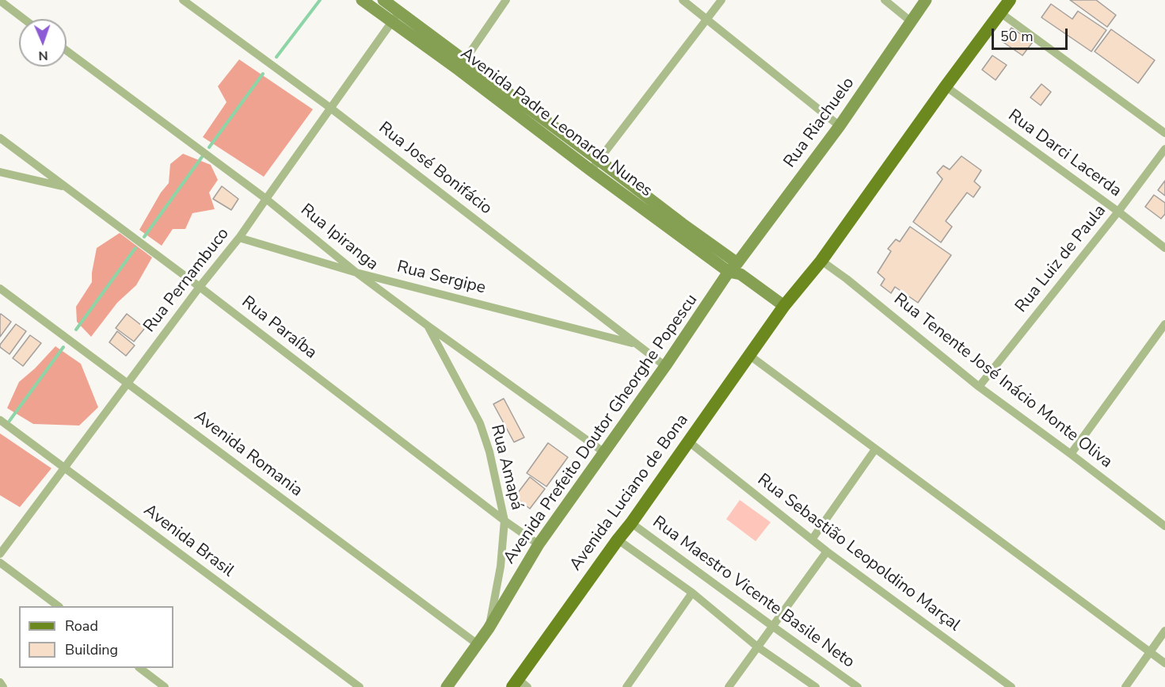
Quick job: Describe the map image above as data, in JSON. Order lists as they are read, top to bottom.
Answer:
{
  "streets": {
    "main road": ["Avenida Luciano de Bona"],
    "street": [
      "Avenida Padre Leonardo Nunes",
      "Rua Riachuelo",
      "Rua Darci Lacerda",
      "Rua José Bonifácio",
      "Rua Ipiranga",
      "Rua Luiz de Paula",
      "Rua Sergipe",
      "Rua Pernambuco",
      "Rua Paraíba",
      "Rua Tenente José Inácio Monte Oliva",
      "Avenida Prefeito Doutor Gheorghe Popescu",
      "Avenida Romania",
      "Rua Amapá",
      "Avenida Brasil",
      "Rua Sebastião Leopoldino Marçal",
      "Rua Maestro Vicente Basile Neto"
    ]
  },
  "crossings": [
    ["Avenida Padre Leonardo Nunes", "Rua Riachuelo"],
    ["Avenida Padre Leonardo Nunes", "Rua Pernambuco"],
    ["Avenida Padre Leonardo Nunes", "Avenida Prefeito Doutor Gheorghe Popescu"],
    ["Rua Riachuelo", "Avenida Prefeito Doutor Gheorghe Popescu"],
    ["Rua Darci Lacerda", "Rua Luiz de Paula"],
    ["Rua Darci Lacerda", "Avenida Luciano de Bona"],
    ["Rua José Bonifácio", "Rua Sergipe"],
    ["Rua José Bonifácio", "Rua Pernambuco"],
    ["Rua José Bonifácio", "Avenida Prefeito Doutor Gheorghe Popescu"],
    ["Rua Ipiranga", "Rua Sergipe"],
    ["Rua Ipiranga", "Rua Pernambuco"],
    ["Rua Ipiranga", "Avenida Prefeito Doutor Gheorghe Popescu"],
    ["Rua Ipiranga", "Rua Amapá"],
    ["Rua Luiz de Paula", "Rua Tenente José Inácio Monte Oliva"],
    ["Rua Sergipe", "Rua Pernambuco"],
    ["Rua Pernambuco", "Rua Paraíba"],
    ["Rua Pernambuco", "Avenida Romania"],
    ["Rua Pernambuco", "Avenida Brasil"],
    ["Rua Paraíba", "Avenida Prefeito Doutor Gheorghe Popescu"],
    ["Rua Paraíba", "Rua Amapá"],
    ["Rua Tenente José Inácio Monte Oliva", "Avenida Luciano de Bona"],
    ["Avenida Prefeito Doutor Gheorghe Popescu", "Avenida Romania"],
    ["Avenida Prefeito Doutor Gheorghe Popescu", "Rua Amapá"],
    ["Avenida Luciano de Bona", "Rua Sebastião Leopoldino Marçal"],
    ["Avenida Luciano de Bona", "Rua Maestro Vicente Basile Neto"]
  ],
  "legend": ["Road", "Building"],
  "scale_bar": "50 m",
  "north": "bottom"
}
